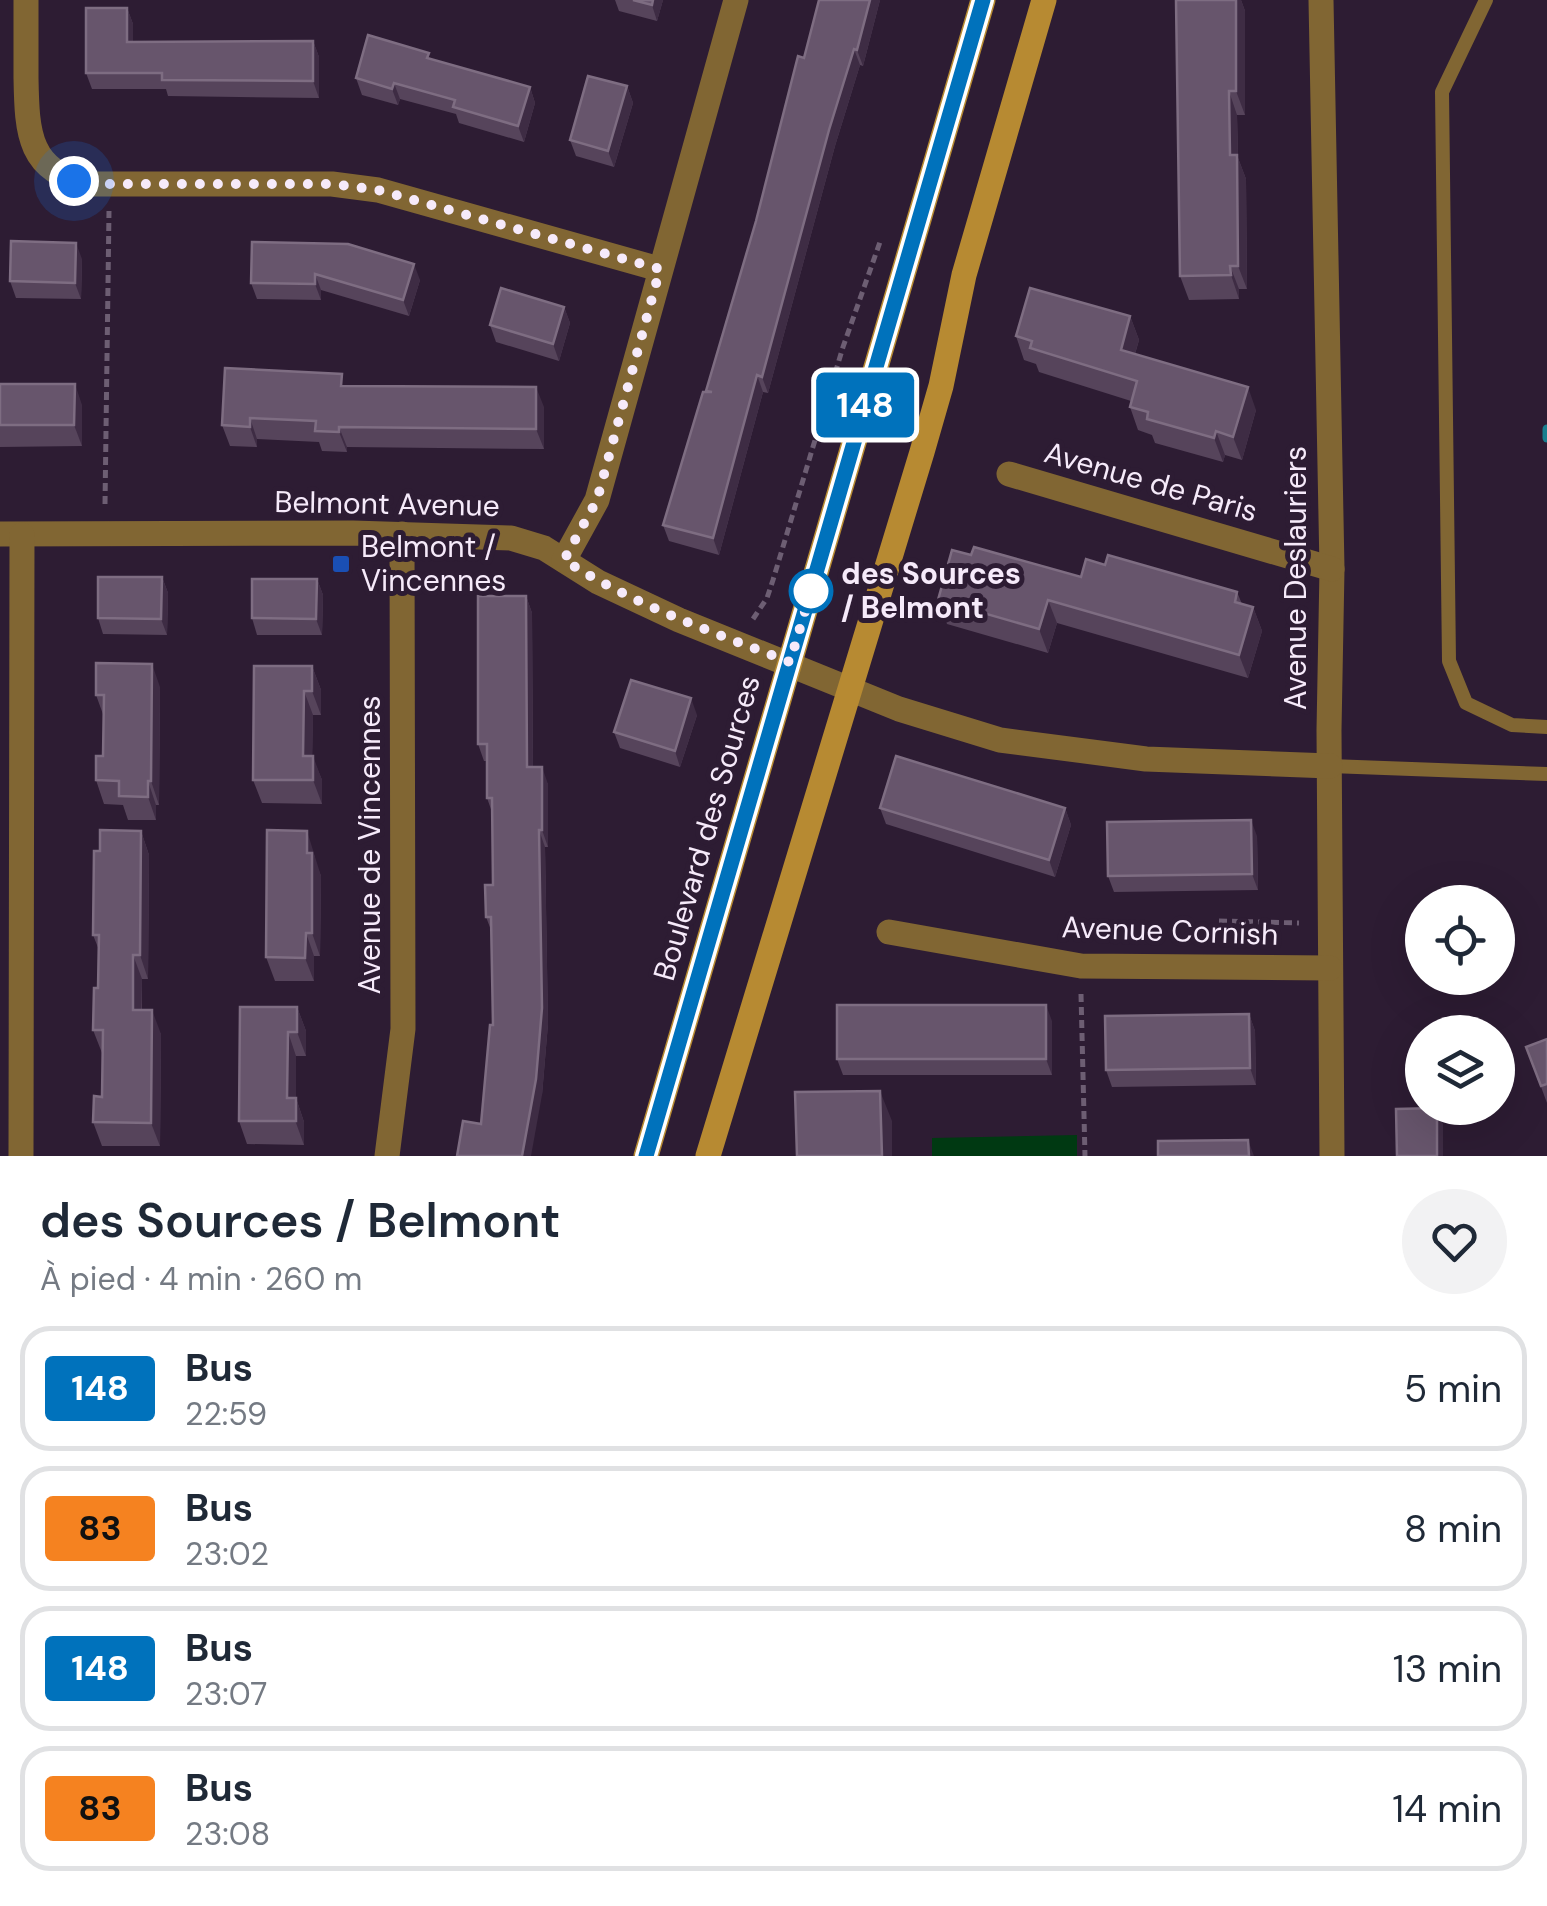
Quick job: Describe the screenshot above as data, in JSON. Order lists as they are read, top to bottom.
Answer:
{
  "streets": {
    "main road": ["Boulevard des Sources"],
    "street": [
      "Avenue de Paris",
      "Belmont Avenue",
      "Avenue Deslauriers",
      "Avenue de Vincennes",
      "Avenue Cornish"
    ]
  },
  "crossings": [
    ["Avenue de Paris", "Avenue Deslauriers"],
    ["Belmont Avenue", "Avenue Deslauriers"],
    ["Belmont Avenue", "Boulevard des Sources"],
    ["Belmont Avenue", "Avenue de Vincennes"],
    ["Avenue Deslauriers", "Avenue Cornish"]
  ],
  "places": {
    "transit": ["Belmont / Vincennes"],
    "other": ["des Sources / Belmont"]
  },
  "lines": ["bus line 148"],
  "page": {
    "on_map": "148",
    "heading": ["des Sources / Belmont", "À pied · 4 min · 260 m"],
    "list": [
      {
        "mark": "148",
        "name": "Bus",
        "note": "22:59",
        "value": "5 min"
      },
      {
        "mark": "83",
        "name": "Bus",
        "note": "23:02",
        "value": "8 min"
      },
      {
        "mark": "148",
        "name": "Bus",
        "note": "23:07",
        "value": "13 min"
      },
      {
        "mark": "83",
        "name": "Bus",
        "note": "23:08",
        "value": "14 min"
      }
    ]
  }
}
